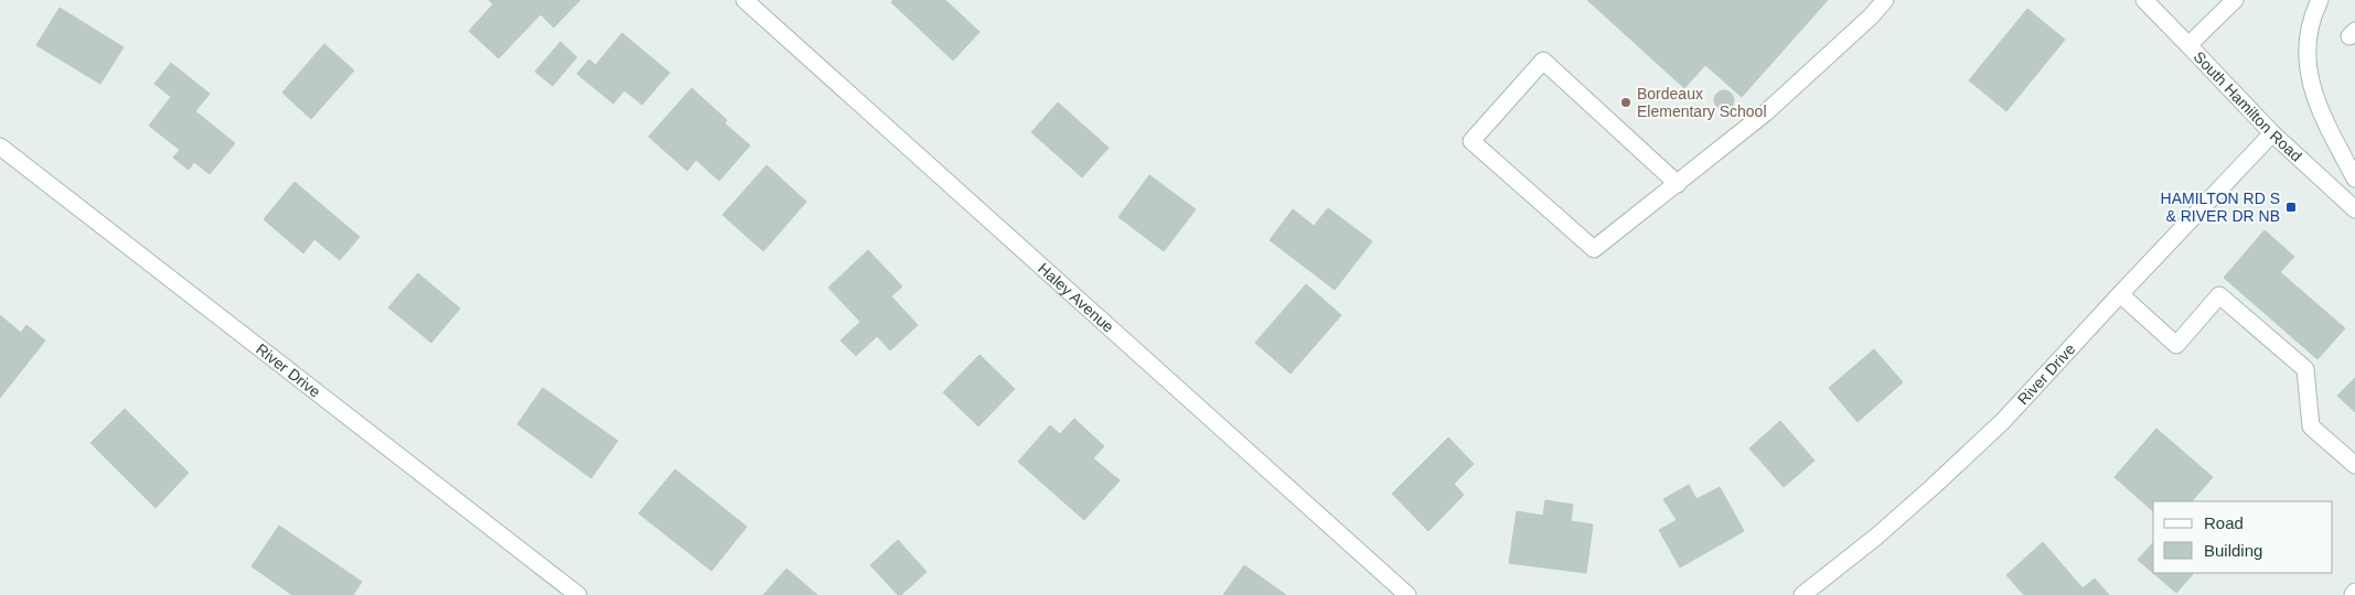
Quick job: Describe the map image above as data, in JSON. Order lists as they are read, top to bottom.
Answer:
{
  "streets": {
    "street": ["South Hamilton Road", "Haley Avenue", "River Drive"]
  },
  "crossings": [
    ["South Hamilton Road", "River Drive"]
  ],
  "places": {
    "other": ["Bordeaux Elementary School"],
    "transit": ["HAMILTON RD S & RIVER DR NB"]
  },
  "legend": ["Road", "Building"]
}
